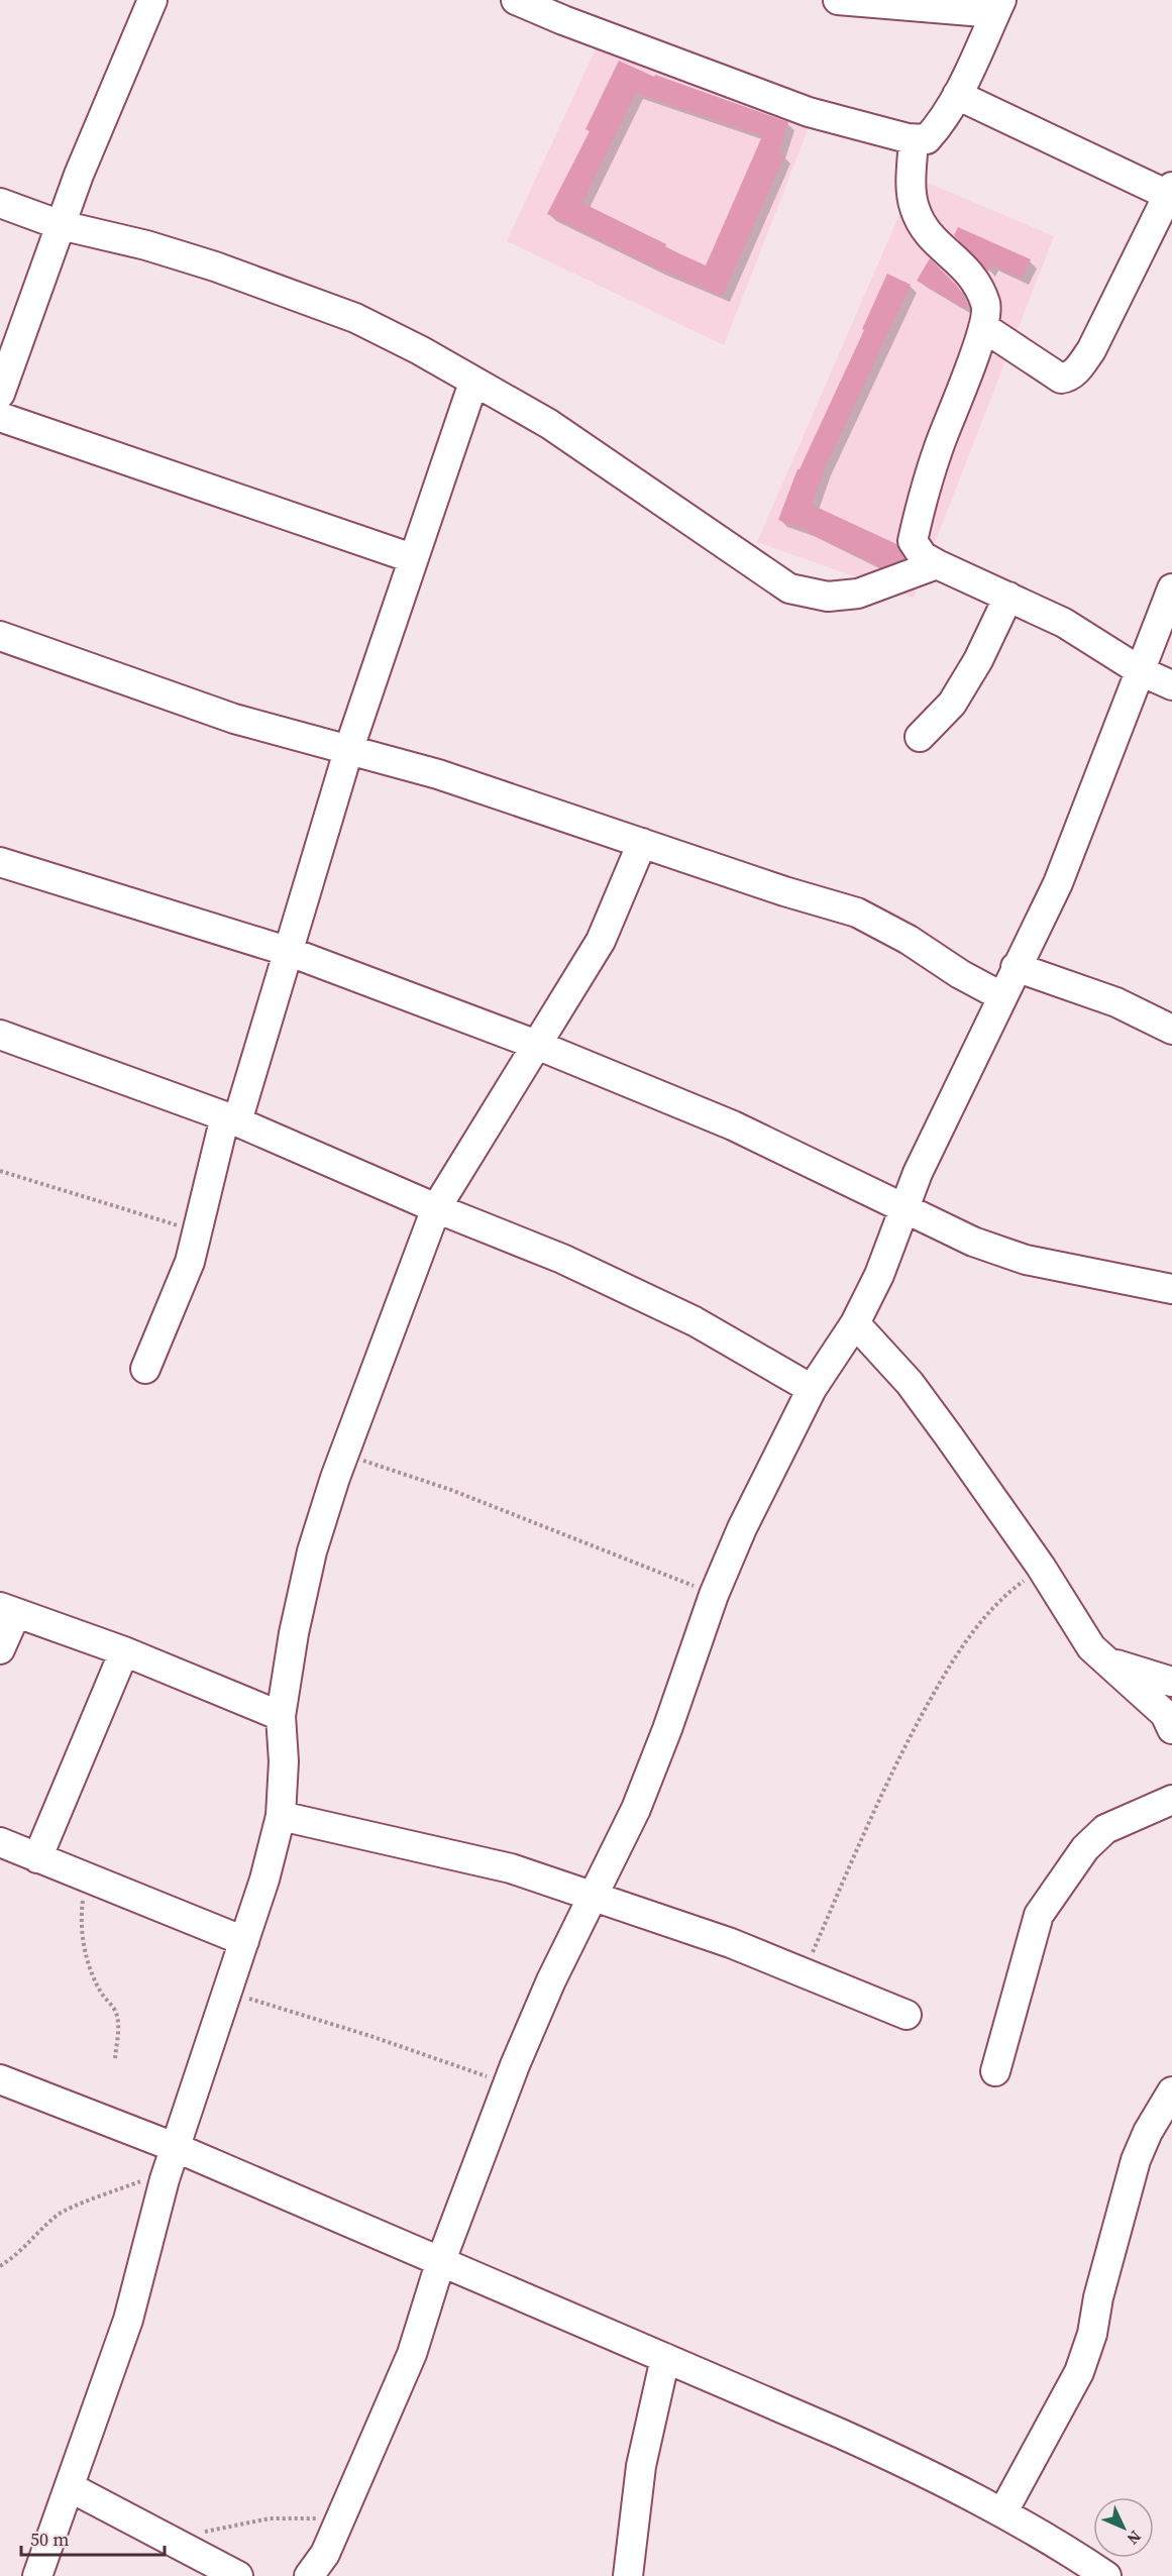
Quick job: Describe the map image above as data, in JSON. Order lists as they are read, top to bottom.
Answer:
{
  "scale_bar": "50 m",
  "north": "bottom right"
}
